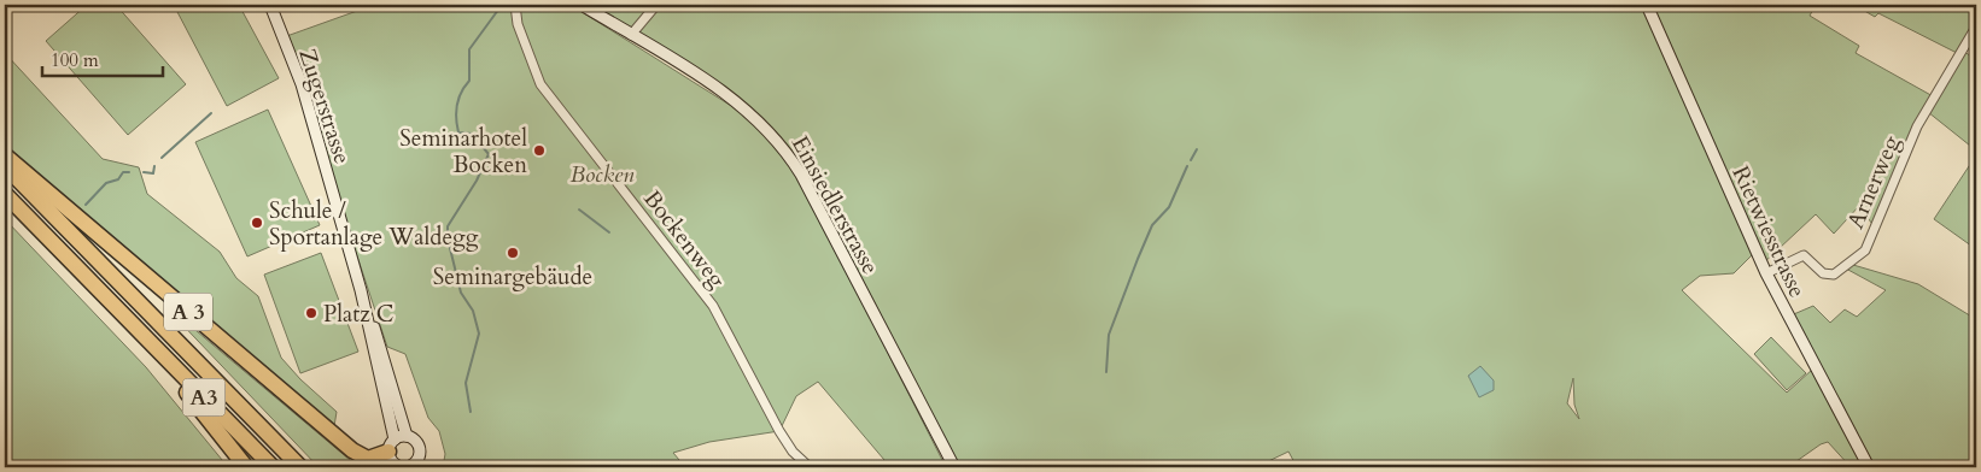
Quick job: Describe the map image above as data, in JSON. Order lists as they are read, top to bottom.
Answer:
{
  "streets": {
    "highway": ["A 3", "A3"],
    "main road": ["Zugerstrasse", "Einsiedlerstrasse", "Rietwiesstrasse"],
    "street": ["Arnerweg", "Bockenweg"]
  },
  "crossings": [
    ["Zugerstrasse", "A 3"],
    ["Arnerweg", "Rietwiesstrasse"]
  ],
  "parks": ["Bocken"],
  "places": [
    "Seminarhotel Bocken",
    "Schule / Sportanlage Waldegg",
    "Seminargebäude",
    "Platz C"
  ],
  "scale_bar": "100 m"
}
